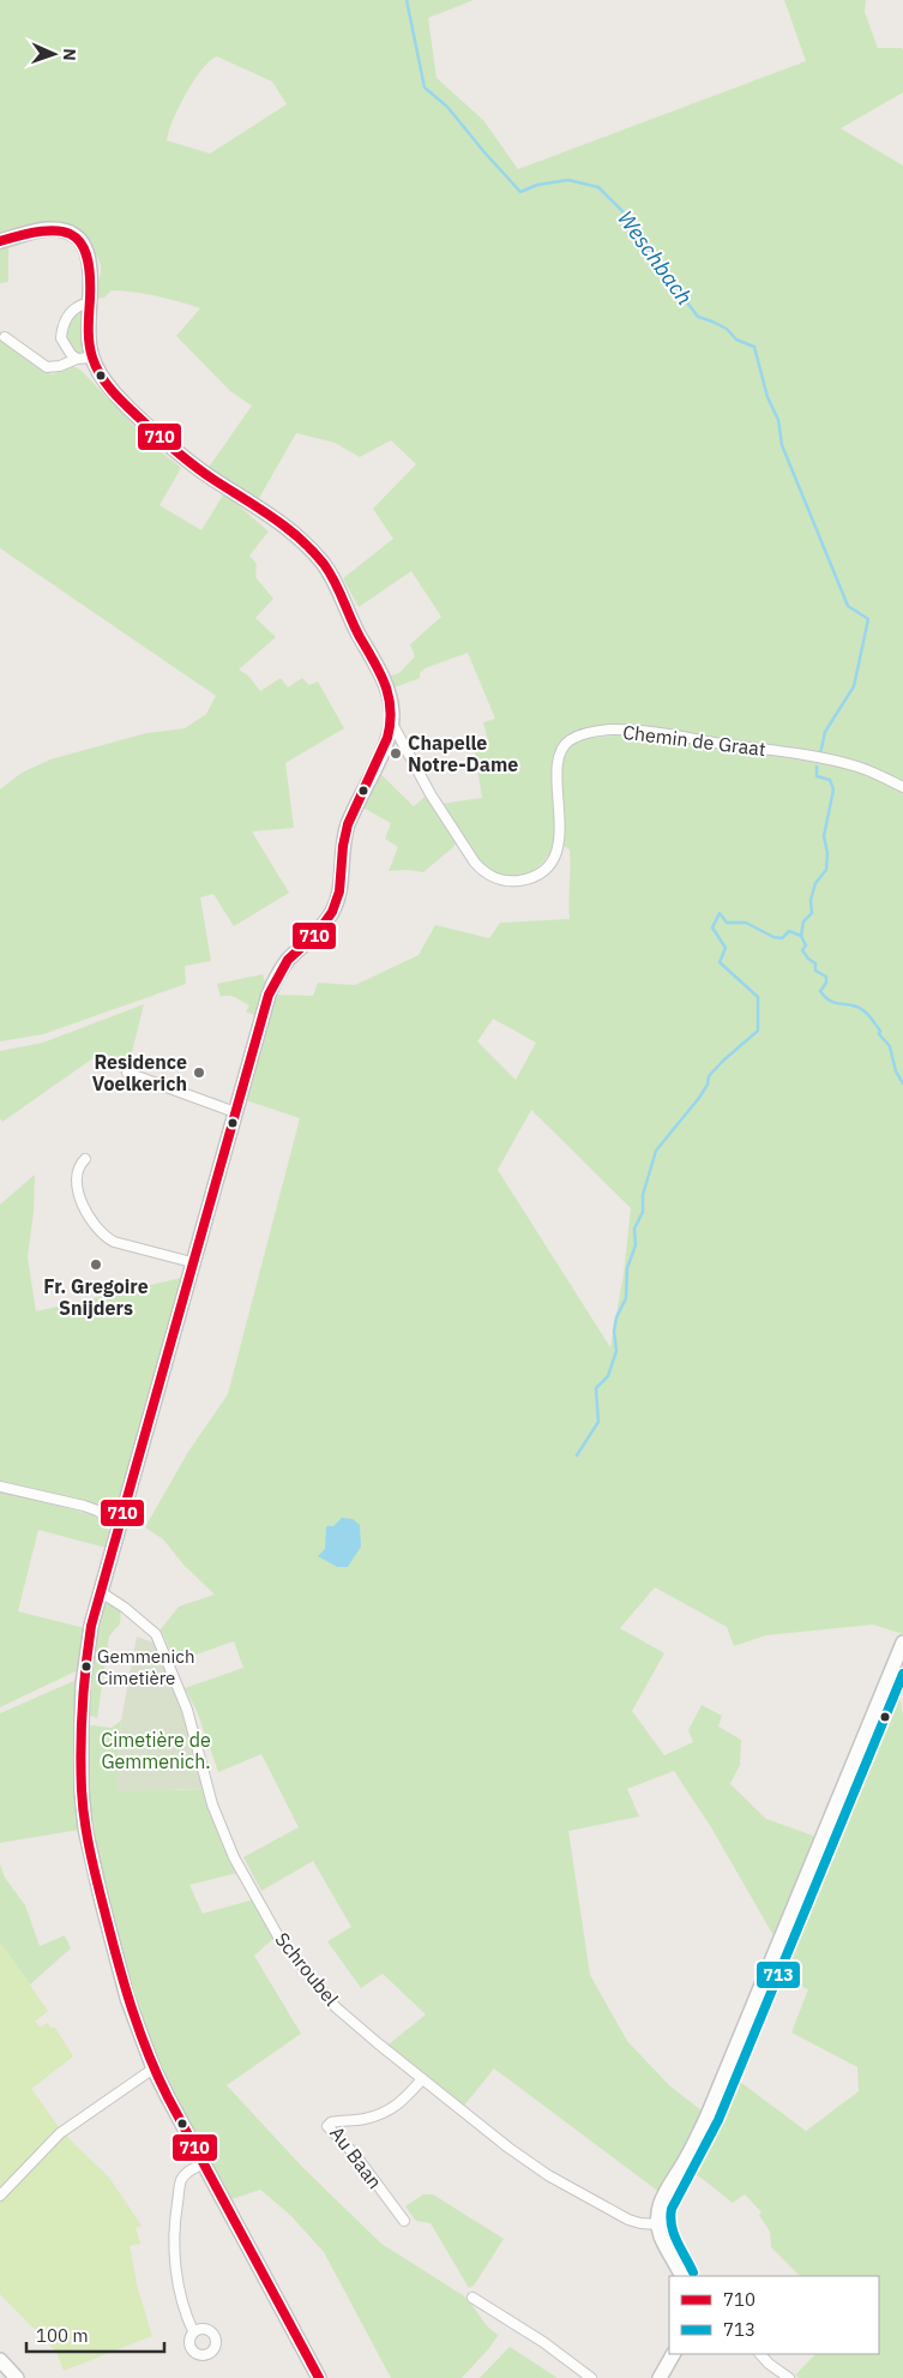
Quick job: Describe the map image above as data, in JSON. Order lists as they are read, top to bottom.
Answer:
{
  "streets": {
    "street": ["Chemin de Graat", "Schroubel", "Au Baan"]
  },
  "crossings": [
    ["Schroubel", "Au Baan"]
  ],
  "water": ["Weschbach"],
  "parks": ["Cimetière de Gemmenich."],
  "places": [
    "Chapelle Notre-Dame",
    "Residence Voelkerich",
    "Fr. Gregoire Snijders",
    "Gemmenich Cimetière"
  ],
  "lines": ["transit line 710", "transit line 713"],
  "legend": ["710", "713"],
  "scale_bar": "100 m",
  "north": "right"
}
